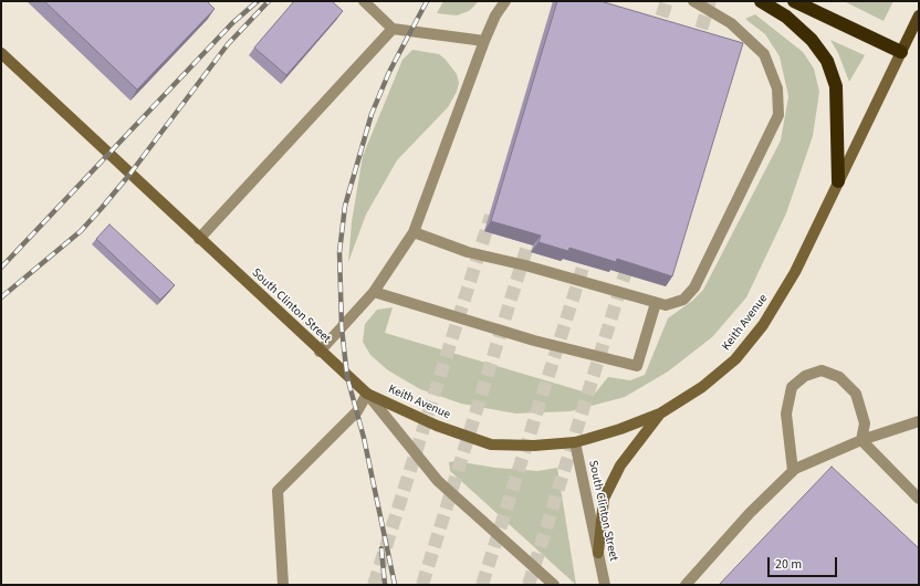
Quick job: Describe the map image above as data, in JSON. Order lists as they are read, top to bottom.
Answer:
{
  "streets": {
    "main road": ["South Clinton Street", "Keith Avenue"]
  },
  "crossings": [
    ["South Clinton Street", "Keith Avenue"]
  ],
  "scale_bar": "20 m"
}
